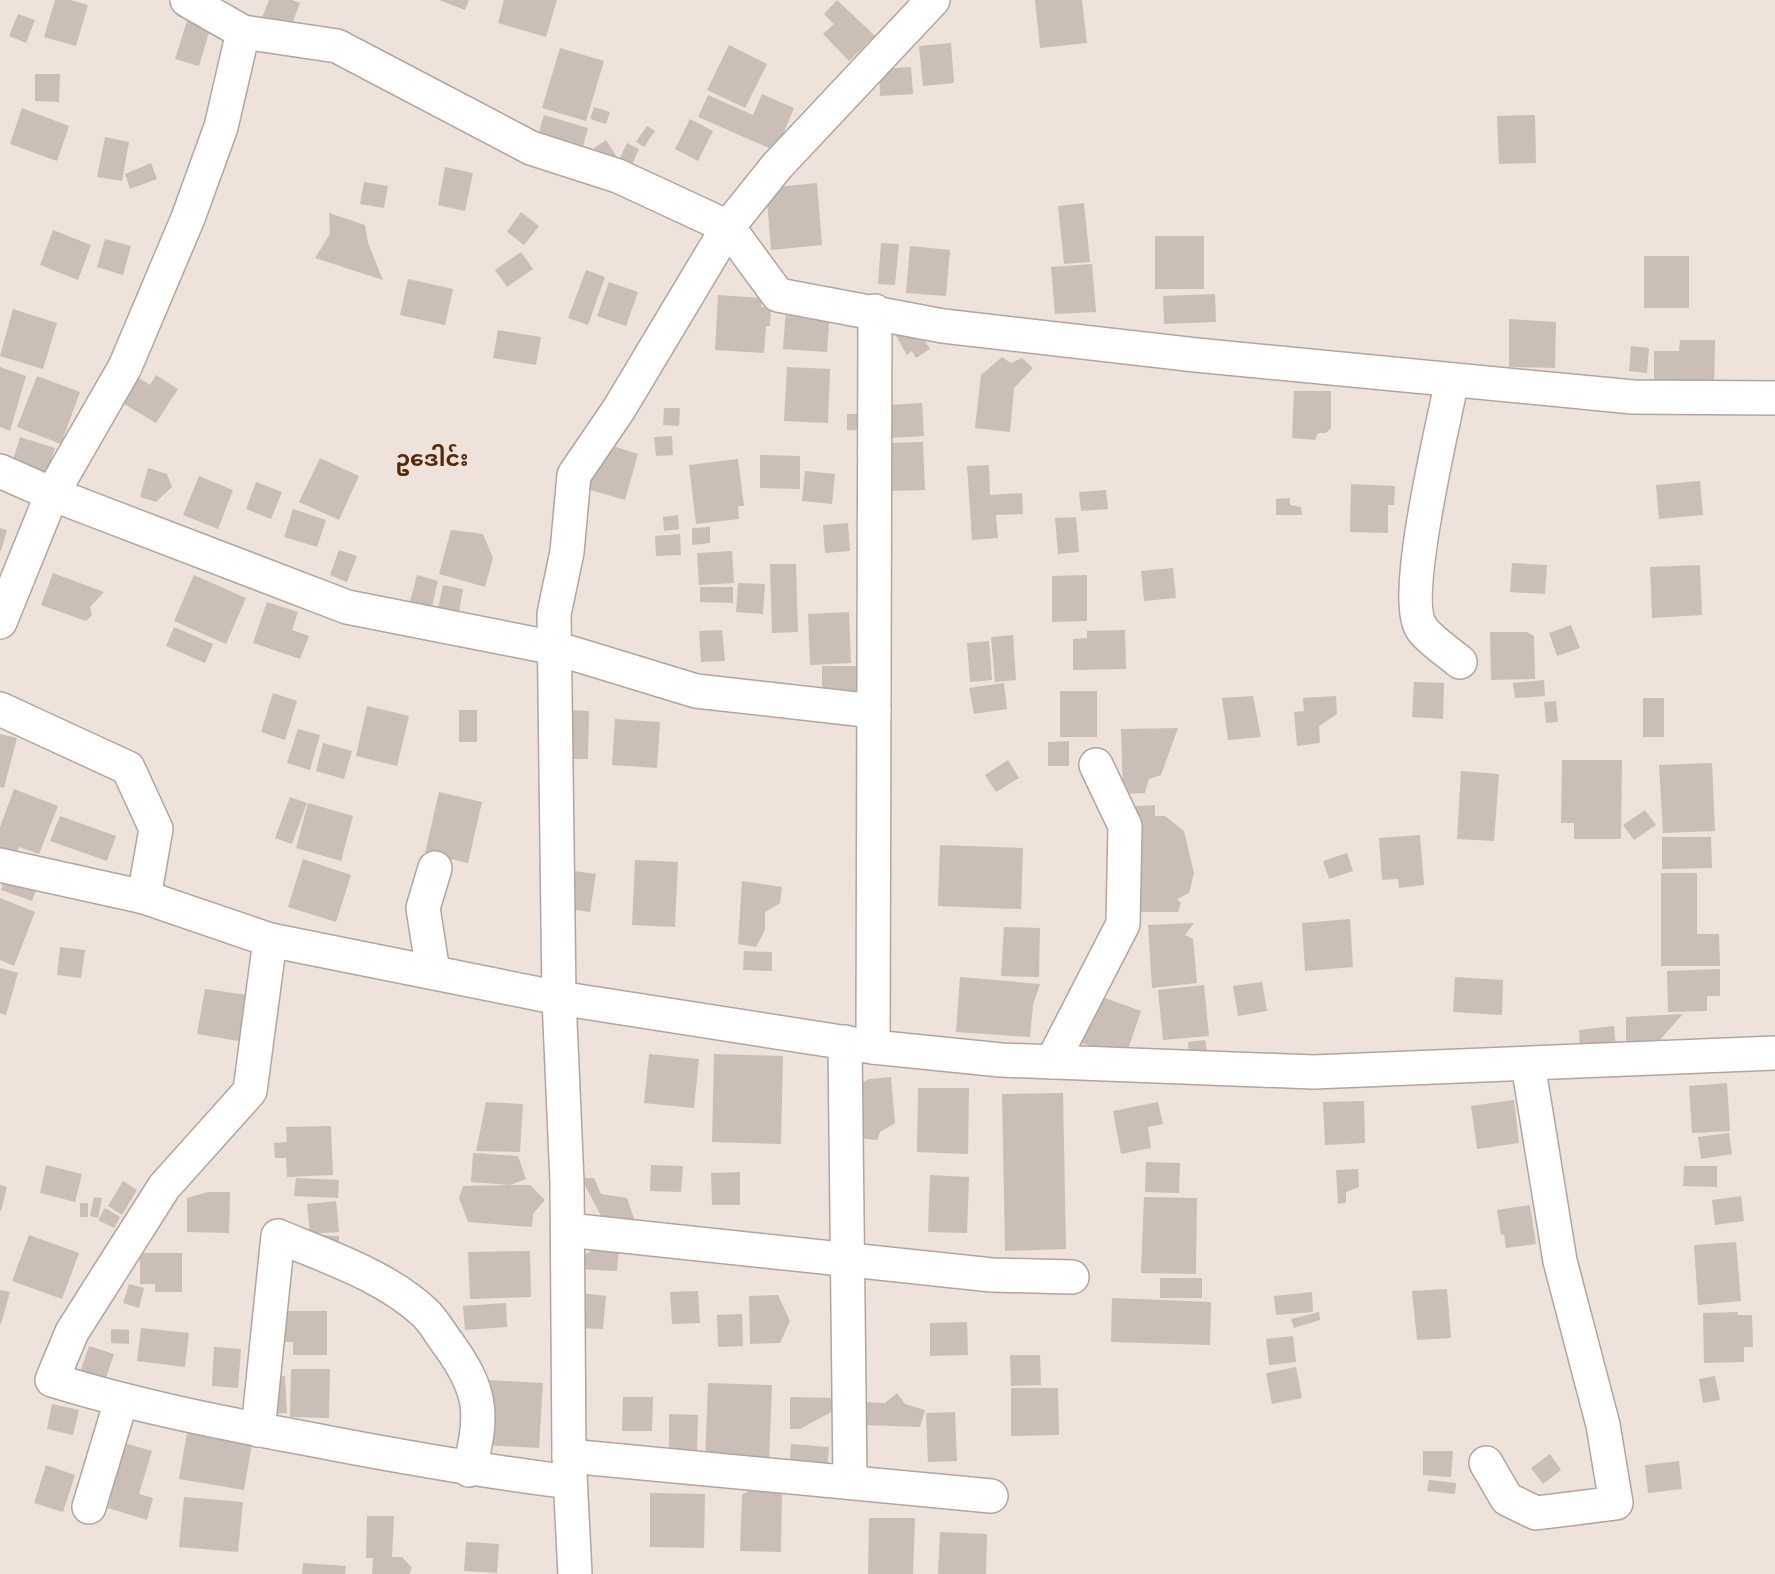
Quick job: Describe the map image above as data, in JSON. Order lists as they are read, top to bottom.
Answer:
{
  "districts": ["ဥဒေါင်း"]
}
